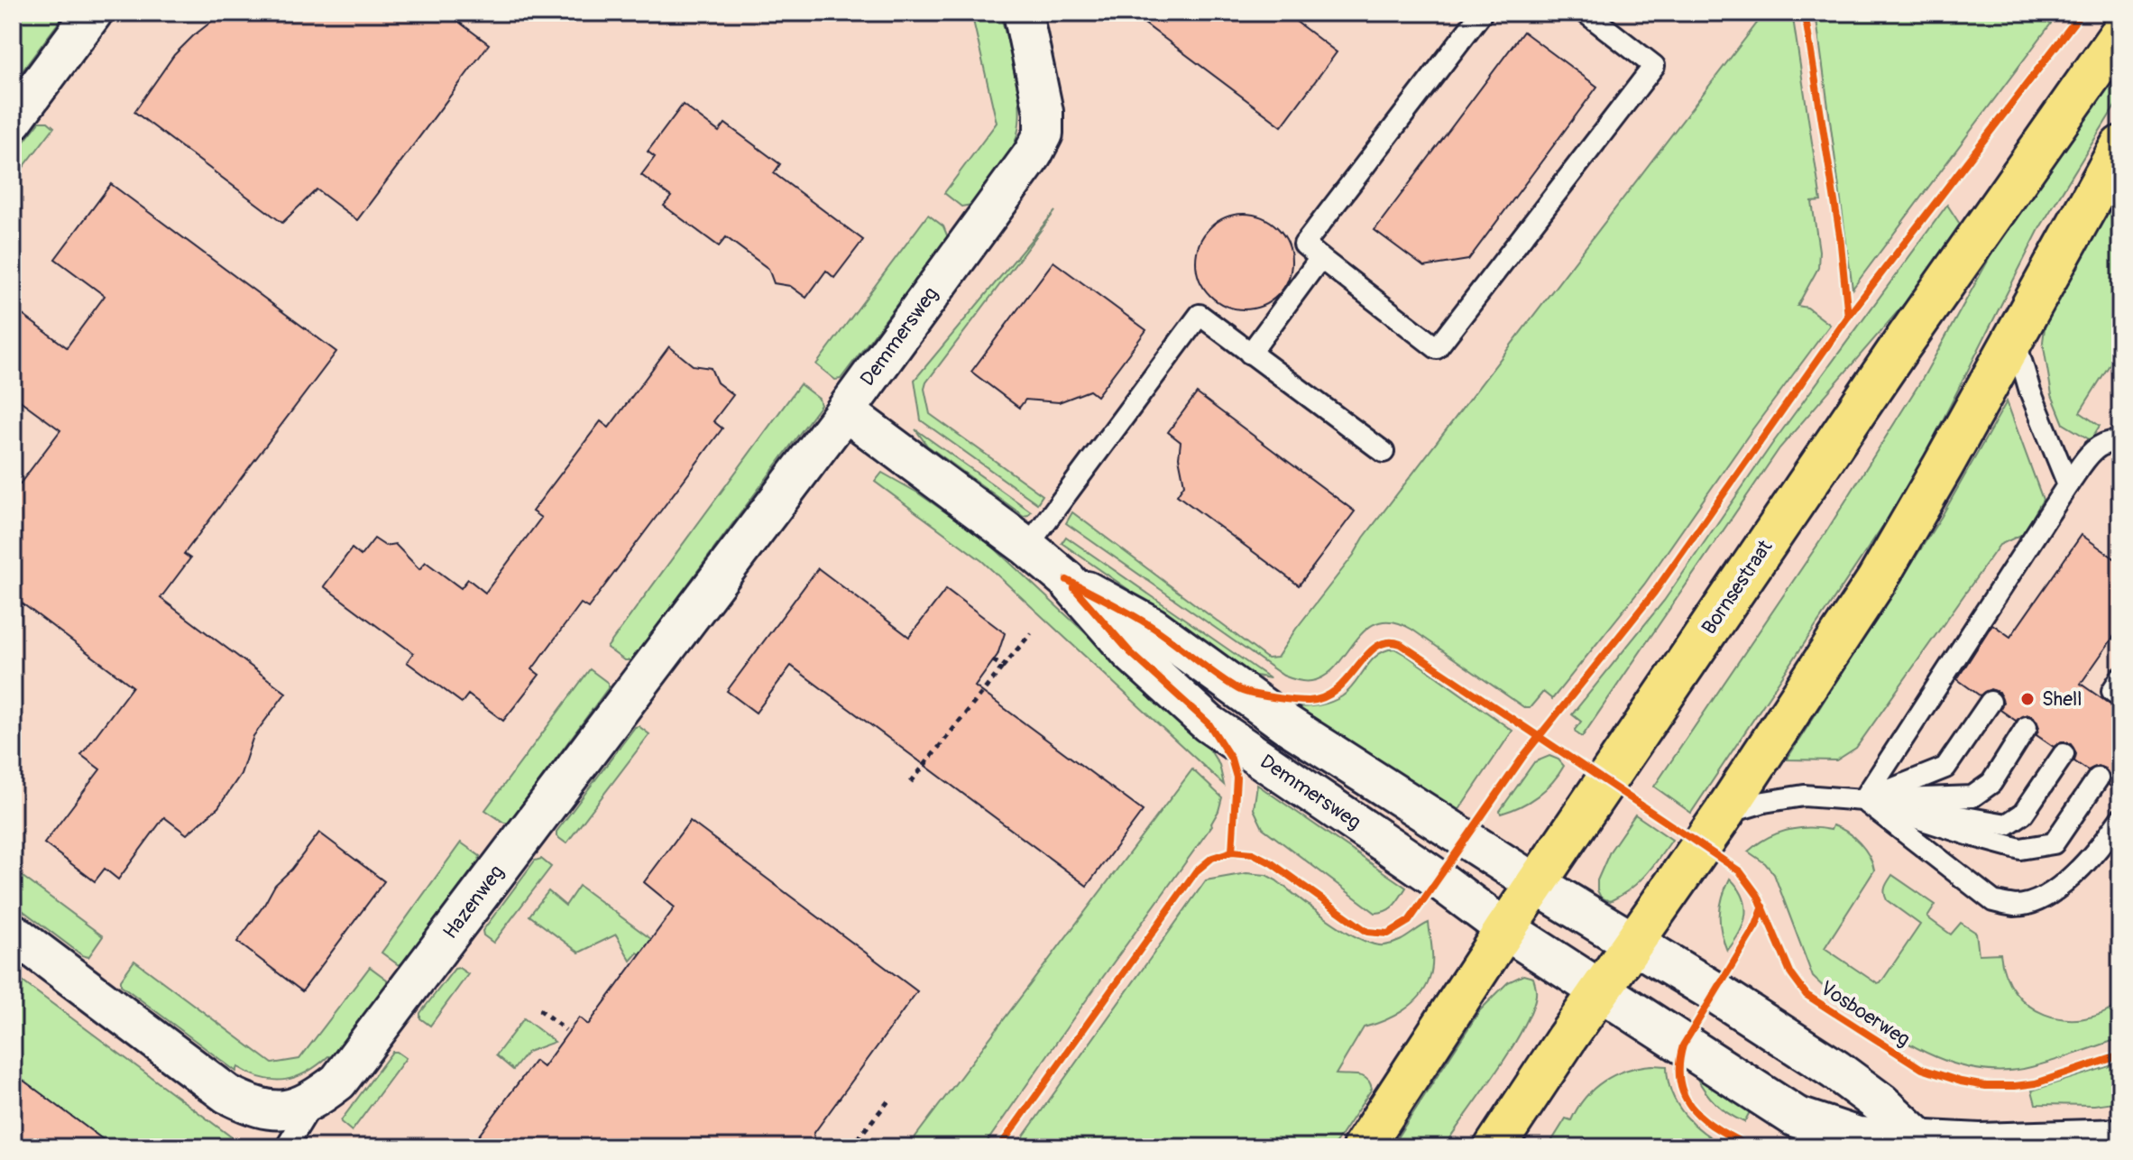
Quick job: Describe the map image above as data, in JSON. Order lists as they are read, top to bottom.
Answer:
{
  "streets": {
    "main road": ["Bornsestraat"],
    "street": ["Demmersweg", "Hazenweg"],
    "cycle path": ["Vosboerweg"]
  },
  "crossings": [
    ["Demmersweg", "Bornsestraat"],
    ["Demmersweg", "Hazenweg"]
  ],
  "places": ["Shell"]
}
